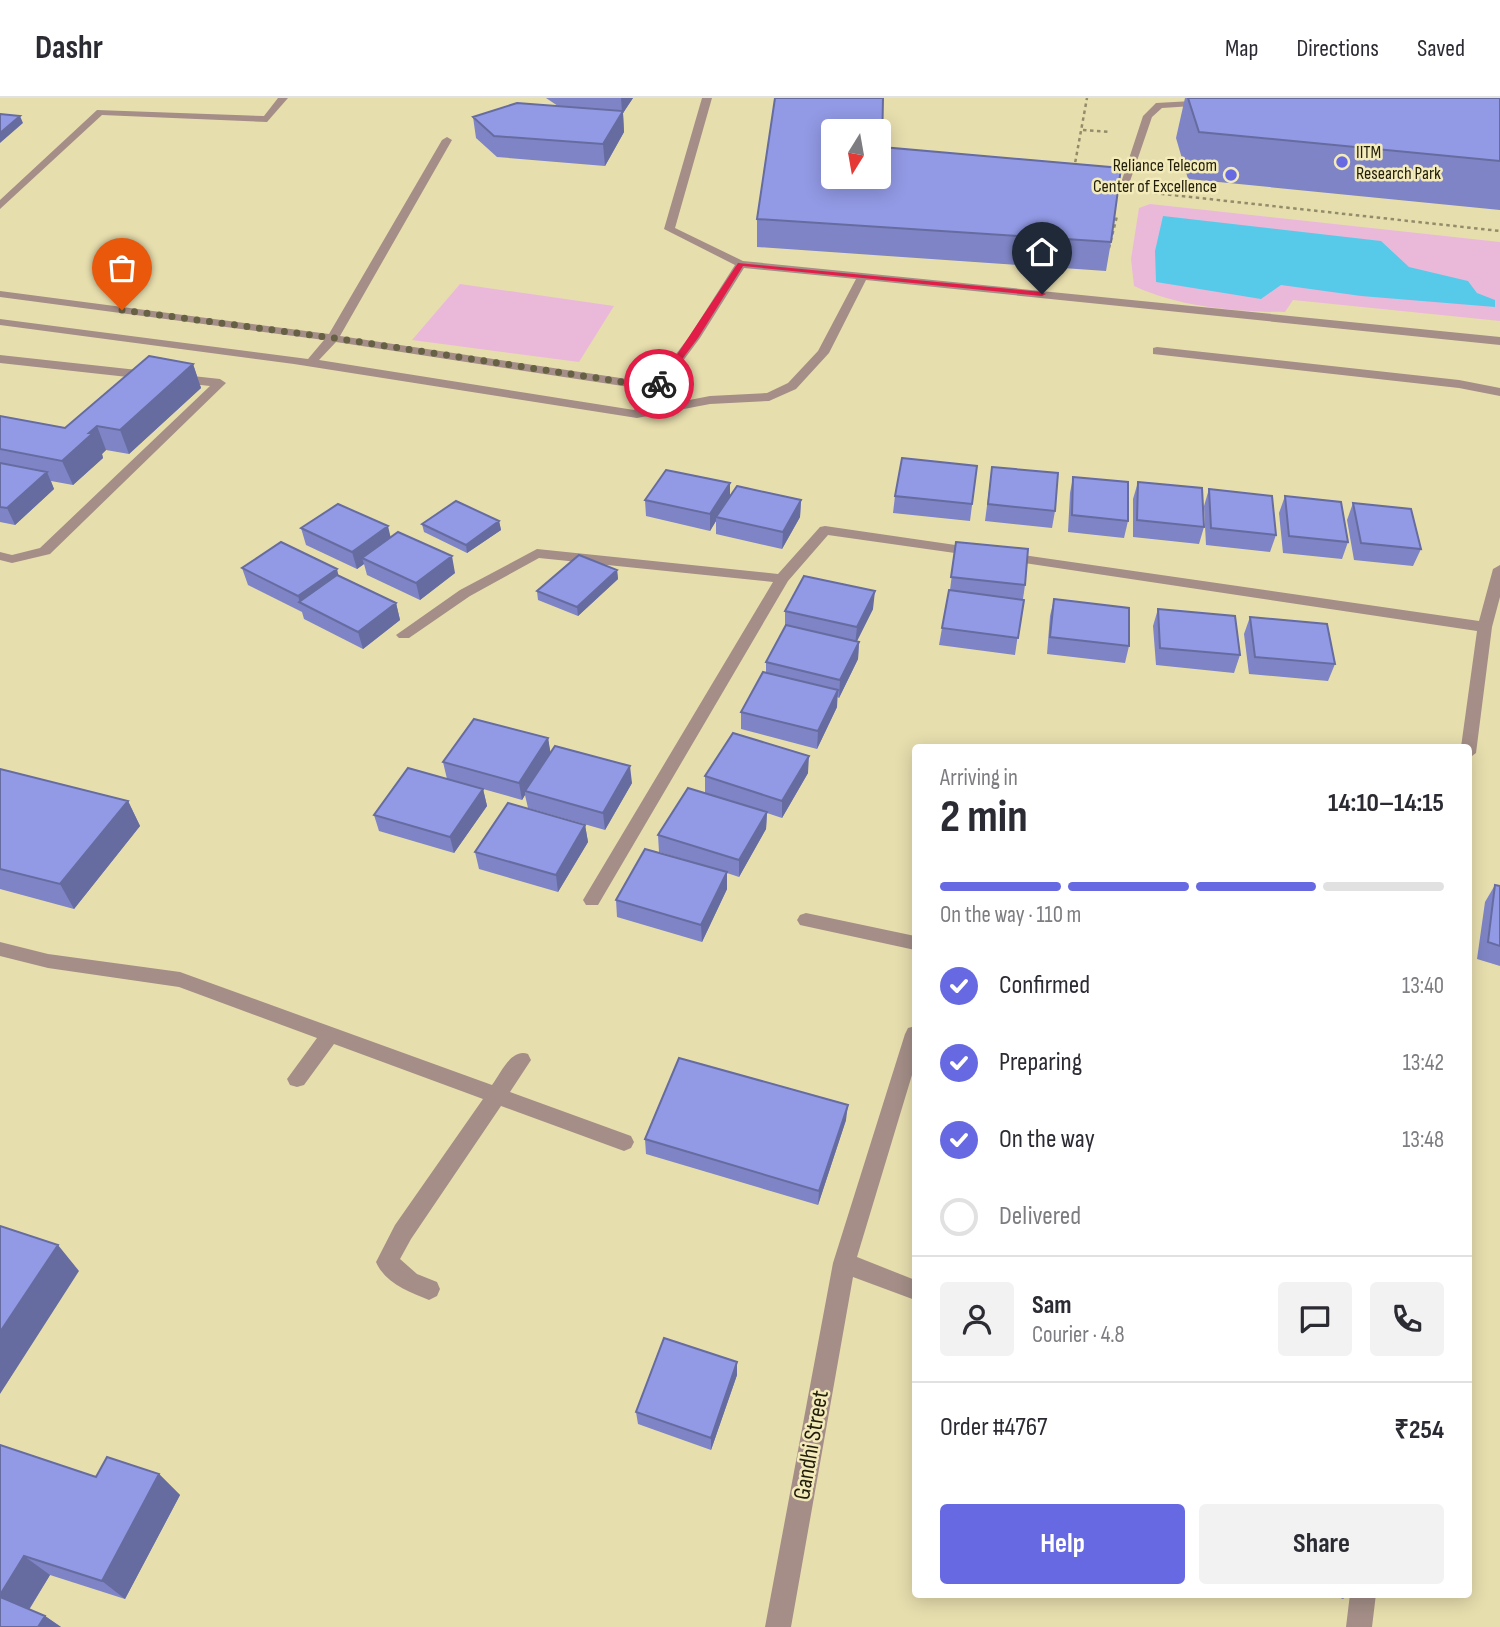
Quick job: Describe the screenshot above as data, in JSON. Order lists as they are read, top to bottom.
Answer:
{
  "streets": {
    "street": ["Gandhi Street"]
  },
  "places": ["IITM Research Park", "Reliance Telecom Center of Excellence"],
  "north": "bottom",
  "page": {
    "header": "Dashr",
    "nav": ["Map", "Directions", "Saved"],
    "heading": ["2 min", "Arriving in", "14:10–14:15"],
    "panel": [
      "Sam",
      "Courier · 4.8",
      "Order #4767",
      "₹254"
    ],
    "bar": "On the way · 110 m",
    "list": [
      ["Confirmed", "13:40"],
      ["Preparing", "13:42"],
      ["On the way", "13:48"],
      "Delivered"
    ],
    "buttons": ["Help", "Share"]
  }
}
